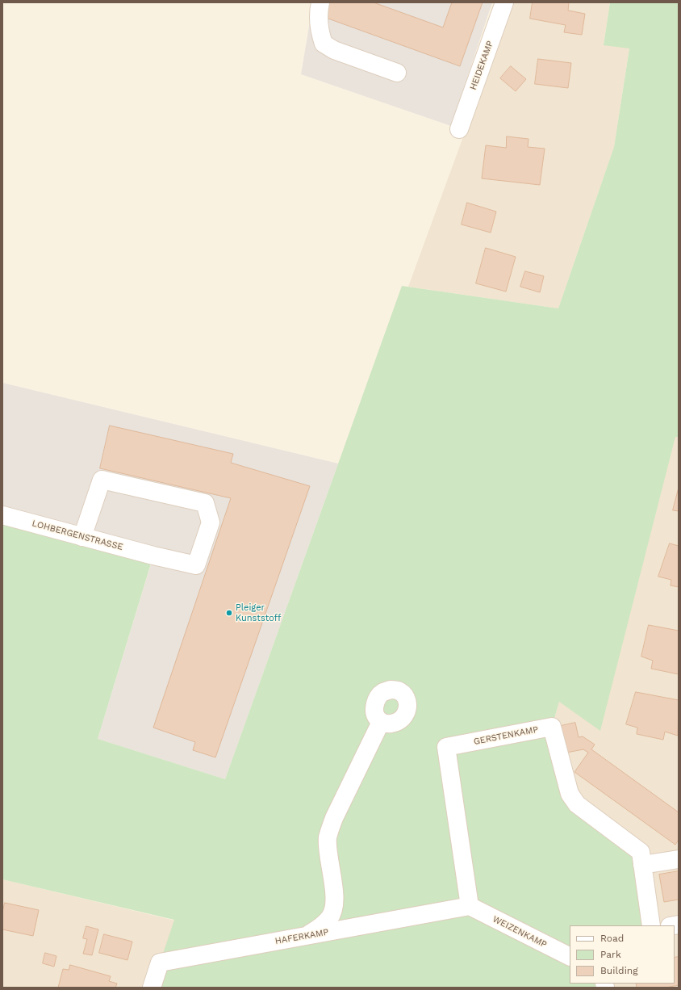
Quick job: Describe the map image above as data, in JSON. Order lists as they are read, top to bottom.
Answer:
{
  "streets": {
    "street": [
      "HEIDEKAMP",
      "LOHBERGENSTRASSE",
      "GERSTENKAMP",
      "WEIZENKAMP",
      "HAFERKAMP"
    ]
  },
  "crossings": [
    ["GERSTENKAMP", "WEIZENKAMP"],
    ["GERSTENKAMP", "HAFERKAMP"],
    ["WEIZENKAMP", "HAFERKAMP"]
  ],
  "places": ["Pleiger Kunststoff"],
  "legend": ["Road", "Park", "Building"]
}
